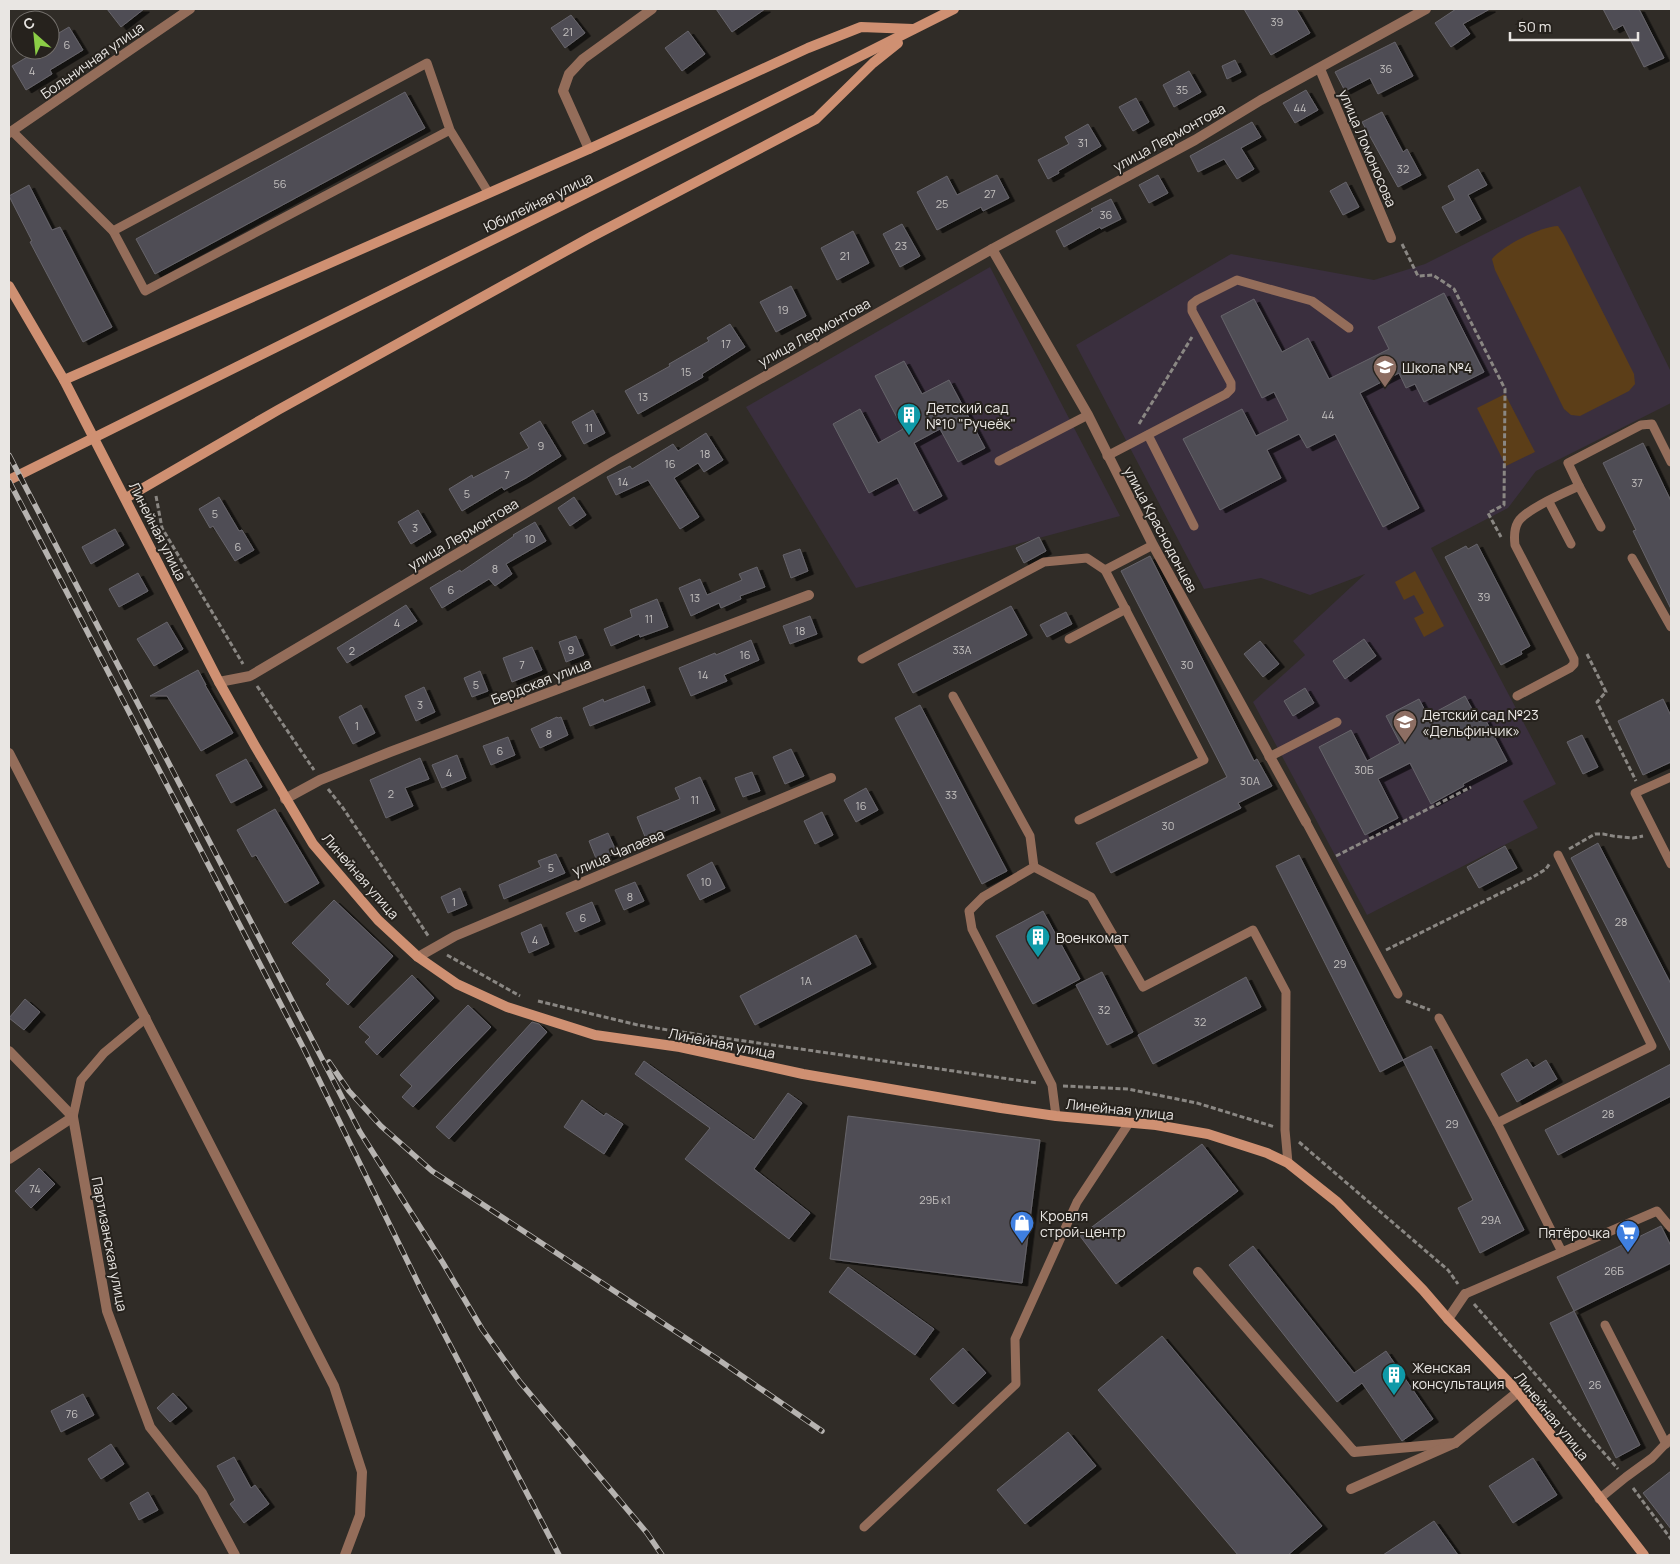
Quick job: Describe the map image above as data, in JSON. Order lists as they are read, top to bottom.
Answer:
{
  "streets": {
    "main road": ["Юбилейная улица", "Линейная улица"],
    "street": [
      "Больничная улица",
      "улица Лермонтова",
      "улица Ломоносова",
      "улица Краснодонцев",
      "Бердская улица",
      "улица Чапаева",
      "Партизанская улица"
    ]
  },
  "crossings": [
    ["улица Лермонтова", "улица Ломоносова"],
    ["улица Лермонтова", "улица Краснодонцев"],
    ["улица Лермонтова", "Линейная улица"],
    ["Линейная улица", "Бердская улица"],
    ["Линейная улица", "улица Чапаева"]
  ],
  "places": {
    "school or university": ["Школа №4", "Детский сад №23 «Дельфинчик»"],
    "building": ["Детский сад №10 \"Ручеёк\"", "Военкомат", "Женская консультация"],
    "shop": ["Кровля строй-центр"],
    "supermarket": ["Пятёрочка"]
  },
  "house_numbers": [
    "39",
    "21",
    "6",
    "36",
    "4",
    "35",
    "44",
    "31",
    "32",
    "56",
    "27",
    "25",
    "36",
    "23",
    "21",
    "19",
    "17",
    "15",
    "13",
    "44",
    "11",
    "9",
    "18",
    "16",
    "7",
    "14",
    "37",
    "5",
    "5",
    "3",
    "10",
    "6",
    "8",
    "6",
    "39",
    "13",
    "11",
    "4",
    "18",
    "9",
    "33А",
    "2",
    "16",
    "7",
    "30",
    "14",
    "5",
    "3",
    "1",
    "8",
    "6",
    "30Б",
    "4",
    "30А",
    "2",
    "33",
    "11",
    "16",
    "30",
    "5",
    "10",
    "8",
    "1",
    "6",
    "28",
    "4",
    "29",
    "1А",
    "32",
    "32",
    "28",
    "29",
    "74",
    "29Б к1",
    "29А",
    "26Б",
    "26",
    "76"
  ],
  "scale_bar": "50 m",
  "north": "top left"
}
